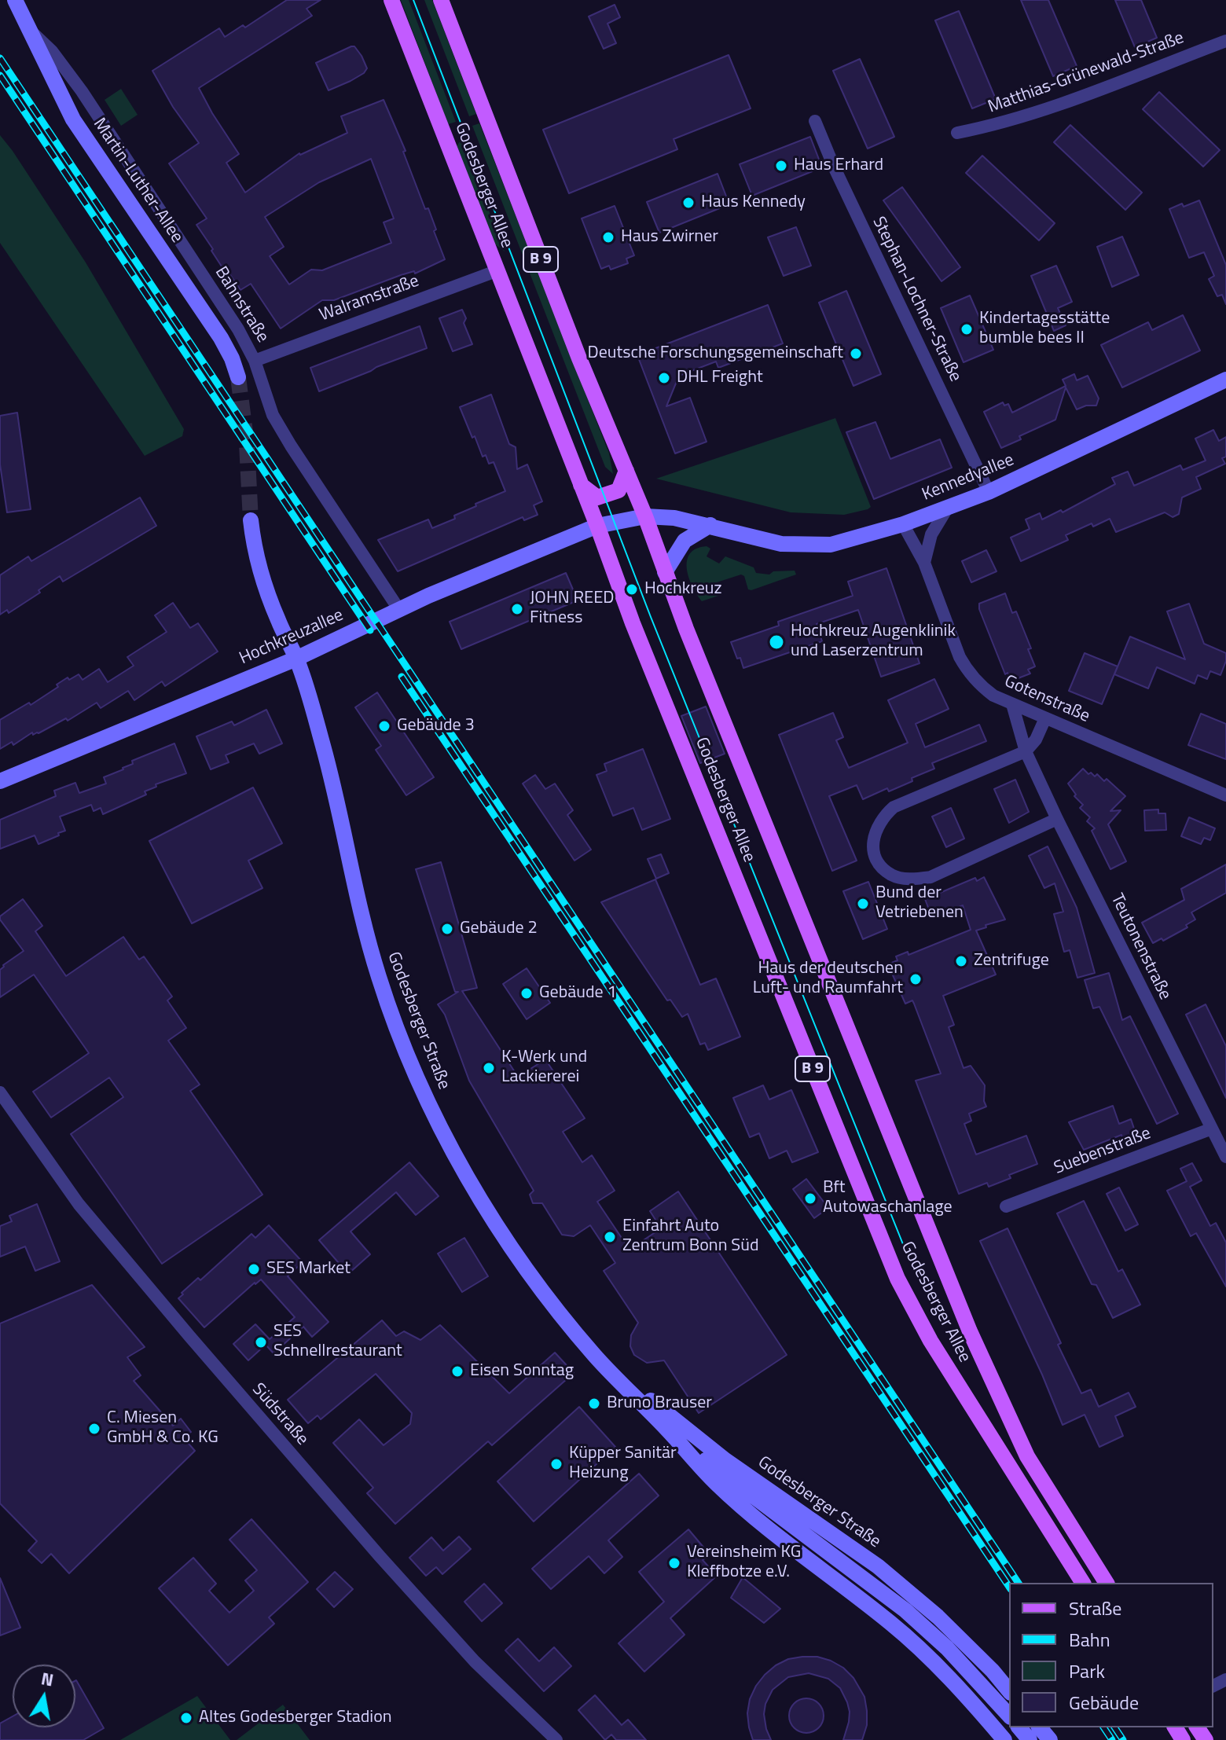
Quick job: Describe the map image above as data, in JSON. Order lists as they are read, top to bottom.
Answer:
{
  "streets": {
    "main road": ["Godesberger Allee", "B 9"],
    "street": [
      "Matthias-Grünewald-Straße",
      "Martin-Luther-Allee",
      "Walramstraße",
      "Stephan-Lochner-Straße",
      "Bahnstraße",
      "Kennedyallee",
      "Hochkreuzallee",
      "Gotenstraße",
      "Teutonenstraße",
      "Godesberger Straße",
      "Suebenstraße",
      "Südstraße"
    ]
  },
  "crossings": [
    ["Martin-Luther-Allee", "Bahnstraße"],
    ["Godesberger Allee", "Walramstraße"],
    ["Godesberger Allee", "Kennedyallee"],
    ["Godesberger Allee", "Hochkreuzallee"],
    ["Walramstraße", "Bahnstraße"],
    ["Stephan-Lochner-Straße", "Kennedyallee"],
    ["Bahnstraße", "Hochkreuzallee"],
    ["Kennedyallee", "Hochkreuzallee"],
    ["Kennedyallee", "Gotenstraße"],
    ["Hochkreuzallee", "Godesberger Straße"],
    ["Gotenstraße", "Teutonenstraße"],
    ["Teutonenstraße", "Suebenstraße"]
  ],
  "places": [
    "Haus Erhard",
    "Haus Kennedy",
    "Haus Zwirner",
    "Kindertagesstätte bumble bees II",
    "Deutsche Forschungsgemeinschaft",
    "DHL Freight",
    "Hochkreuz",
    "JOHN REED Fitness",
    "Hochkreuz Augenklinik und Laserzentrum",
    "Gebäude 3",
    "Bund der Vetriebenen",
    "Gebäude 2",
    "Zentrifuge",
    "Haus der deutschen Luft- und Raumfahrt",
    "Gebäude 1",
    "K-Werk und Lackiererei",
    "Bft Autowaschanlage",
    "Einfahrt Auto Zentrum Bonn Süd",
    "SES Market",
    "SES Schnellrestaurant",
    "Eisen Sonntag",
    "Bruno Brauser",
    "C. Miesen GmbH & Co. KG",
    "Küpper Sanitär Heizung",
    "Vereinsheim KG Kleffbotze e.V.",
    "Altes Godesberger Stadion"
  ],
  "legend": [
    "Straße",
    "Bahn",
    "Park",
    "Gebäude"
  ],
  "north": "top"
}
